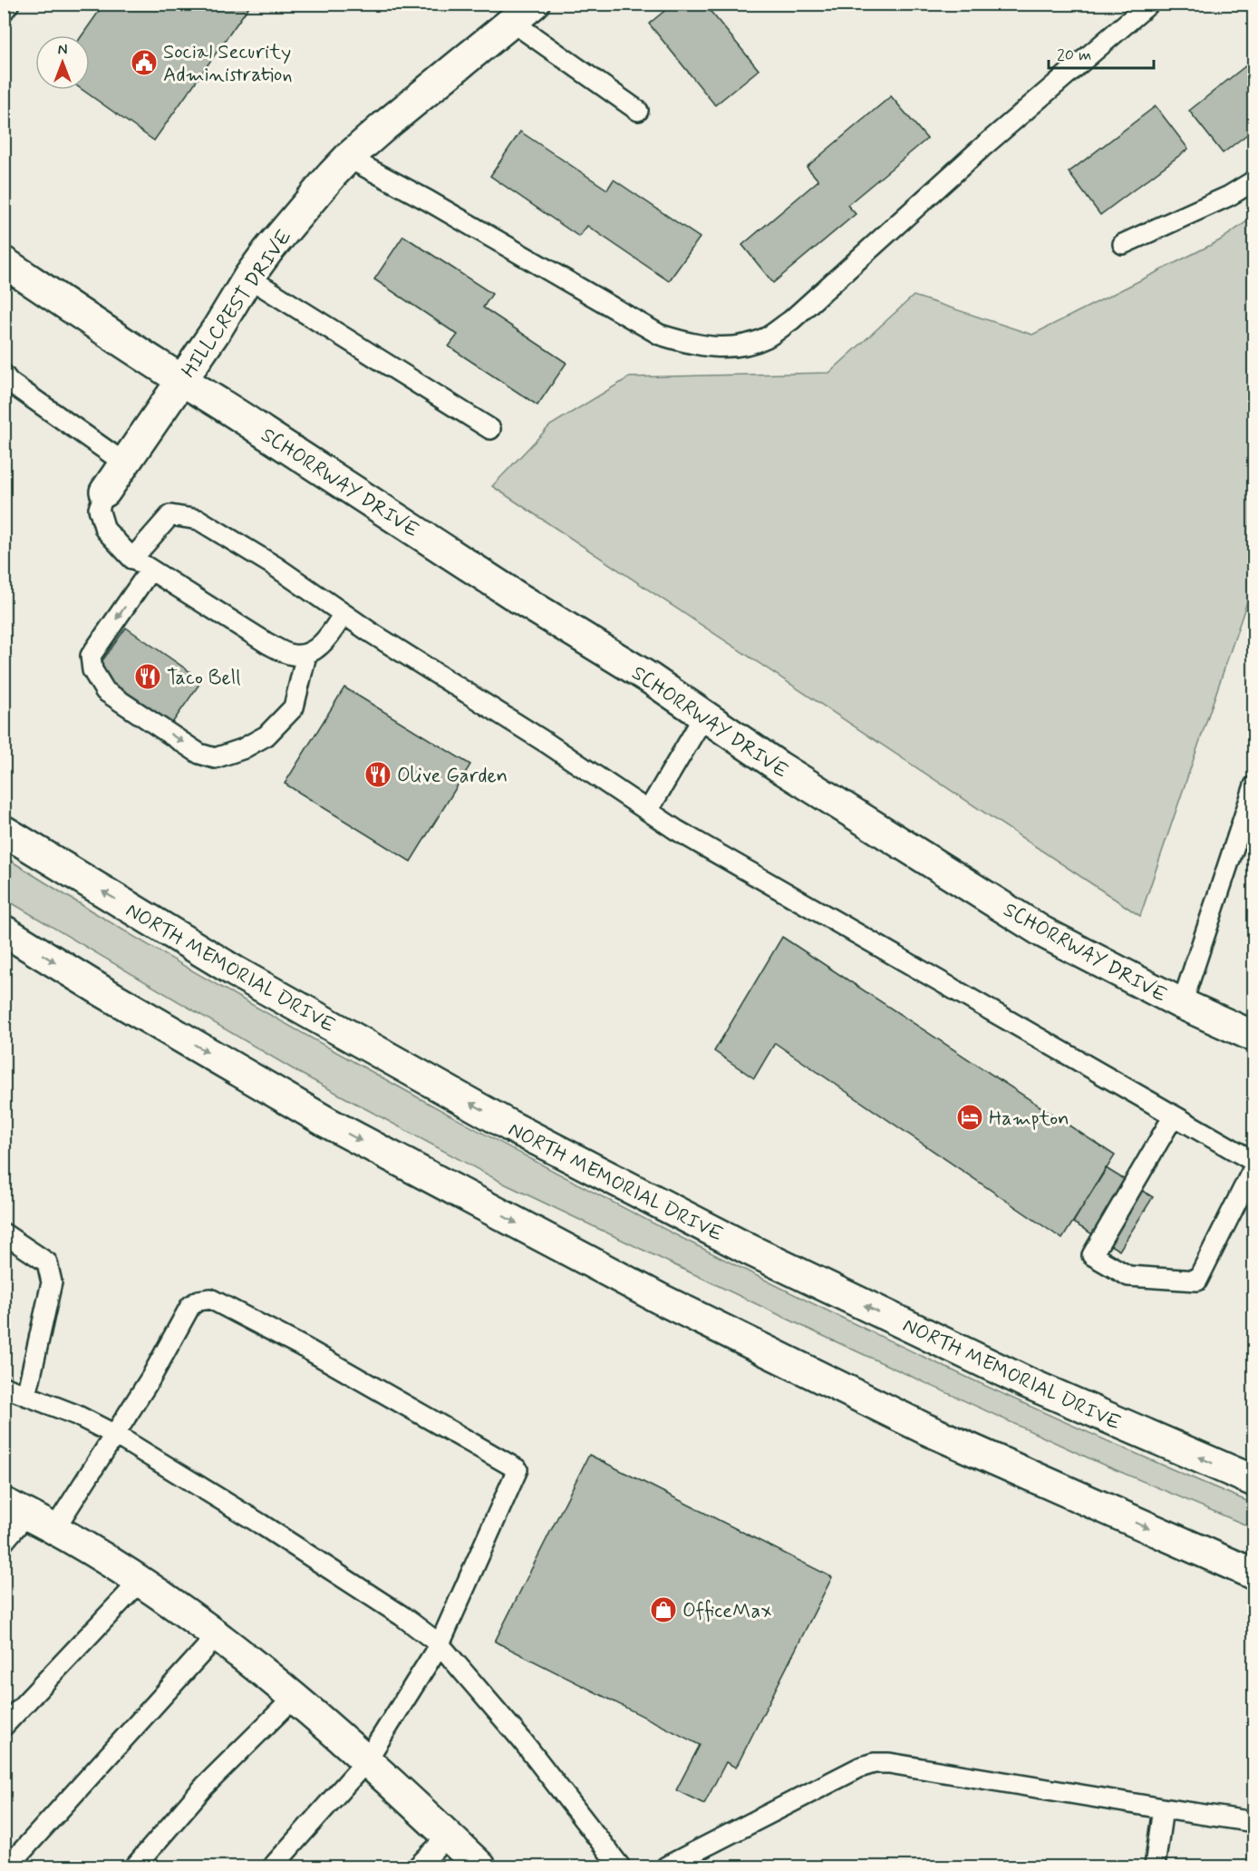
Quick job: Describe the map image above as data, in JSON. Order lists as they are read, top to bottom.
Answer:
{
  "streets": {
    "main road": ["HILLCREST DRIVE", "SCHORRWAY DRIVE", "NORTH MEMORIAL DRIVE"]
  },
  "crossings": [
    ["HILLCREST DRIVE", "SCHORRWAY DRIVE"]
  ],
  "places": {
    "public building": ["Social Security Administration"],
    "restaurant": ["Taco Bell", "Olive Garden"],
    "hotel": ["Hampton"],
    "shop": ["OfficeMax"]
  },
  "scale_bar": "20 m",
  "north": "top"
}
